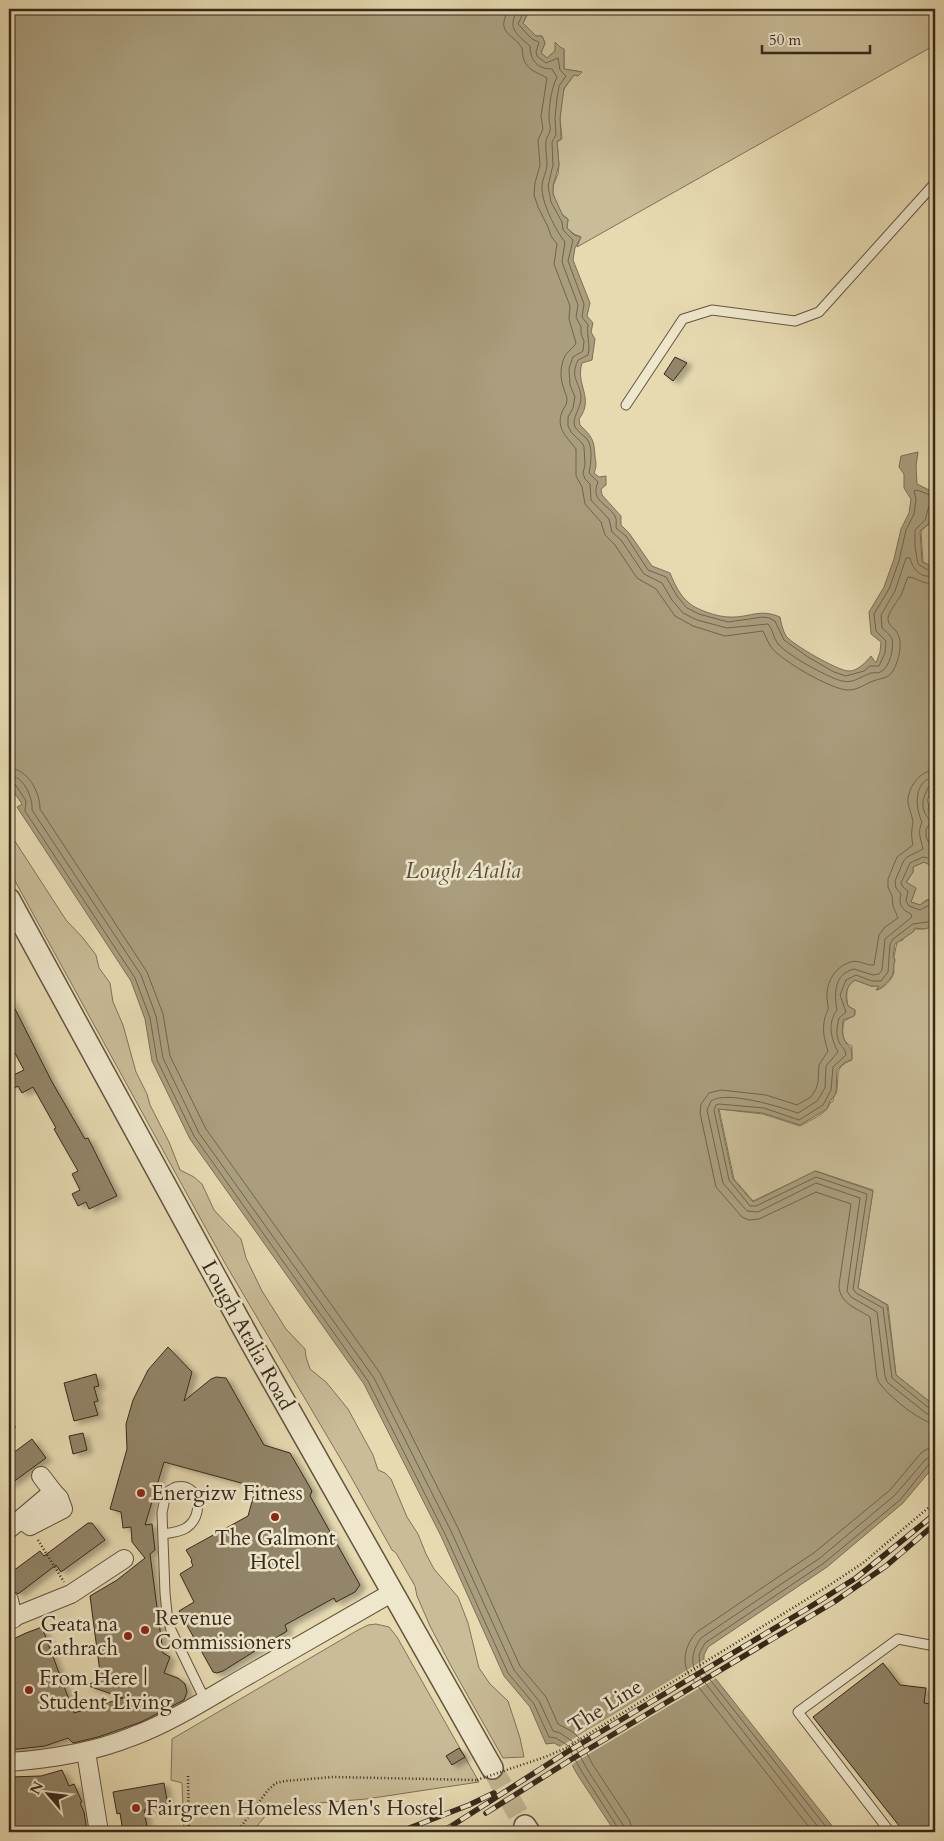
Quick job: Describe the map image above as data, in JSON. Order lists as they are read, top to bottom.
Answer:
{
  "streets": {
    "street": ["Lough Atalia Road"],
    "path": ["The Line"]
  },
  "crossings": [
    ["Lough Atalia Road", "The Line"]
  ],
  "water": ["Lough Atalia"],
  "places": [
    "Energizw Fitness",
    "The Galmont Hotel",
    "Revenue Commissioners",
    "Geata na Cathrach",
    "From Here | Student Living",
    "Fairgreen Homeless Men's Hostel"
  ],
  "scale_bar": "50 m",
  "north": "top left"
}
